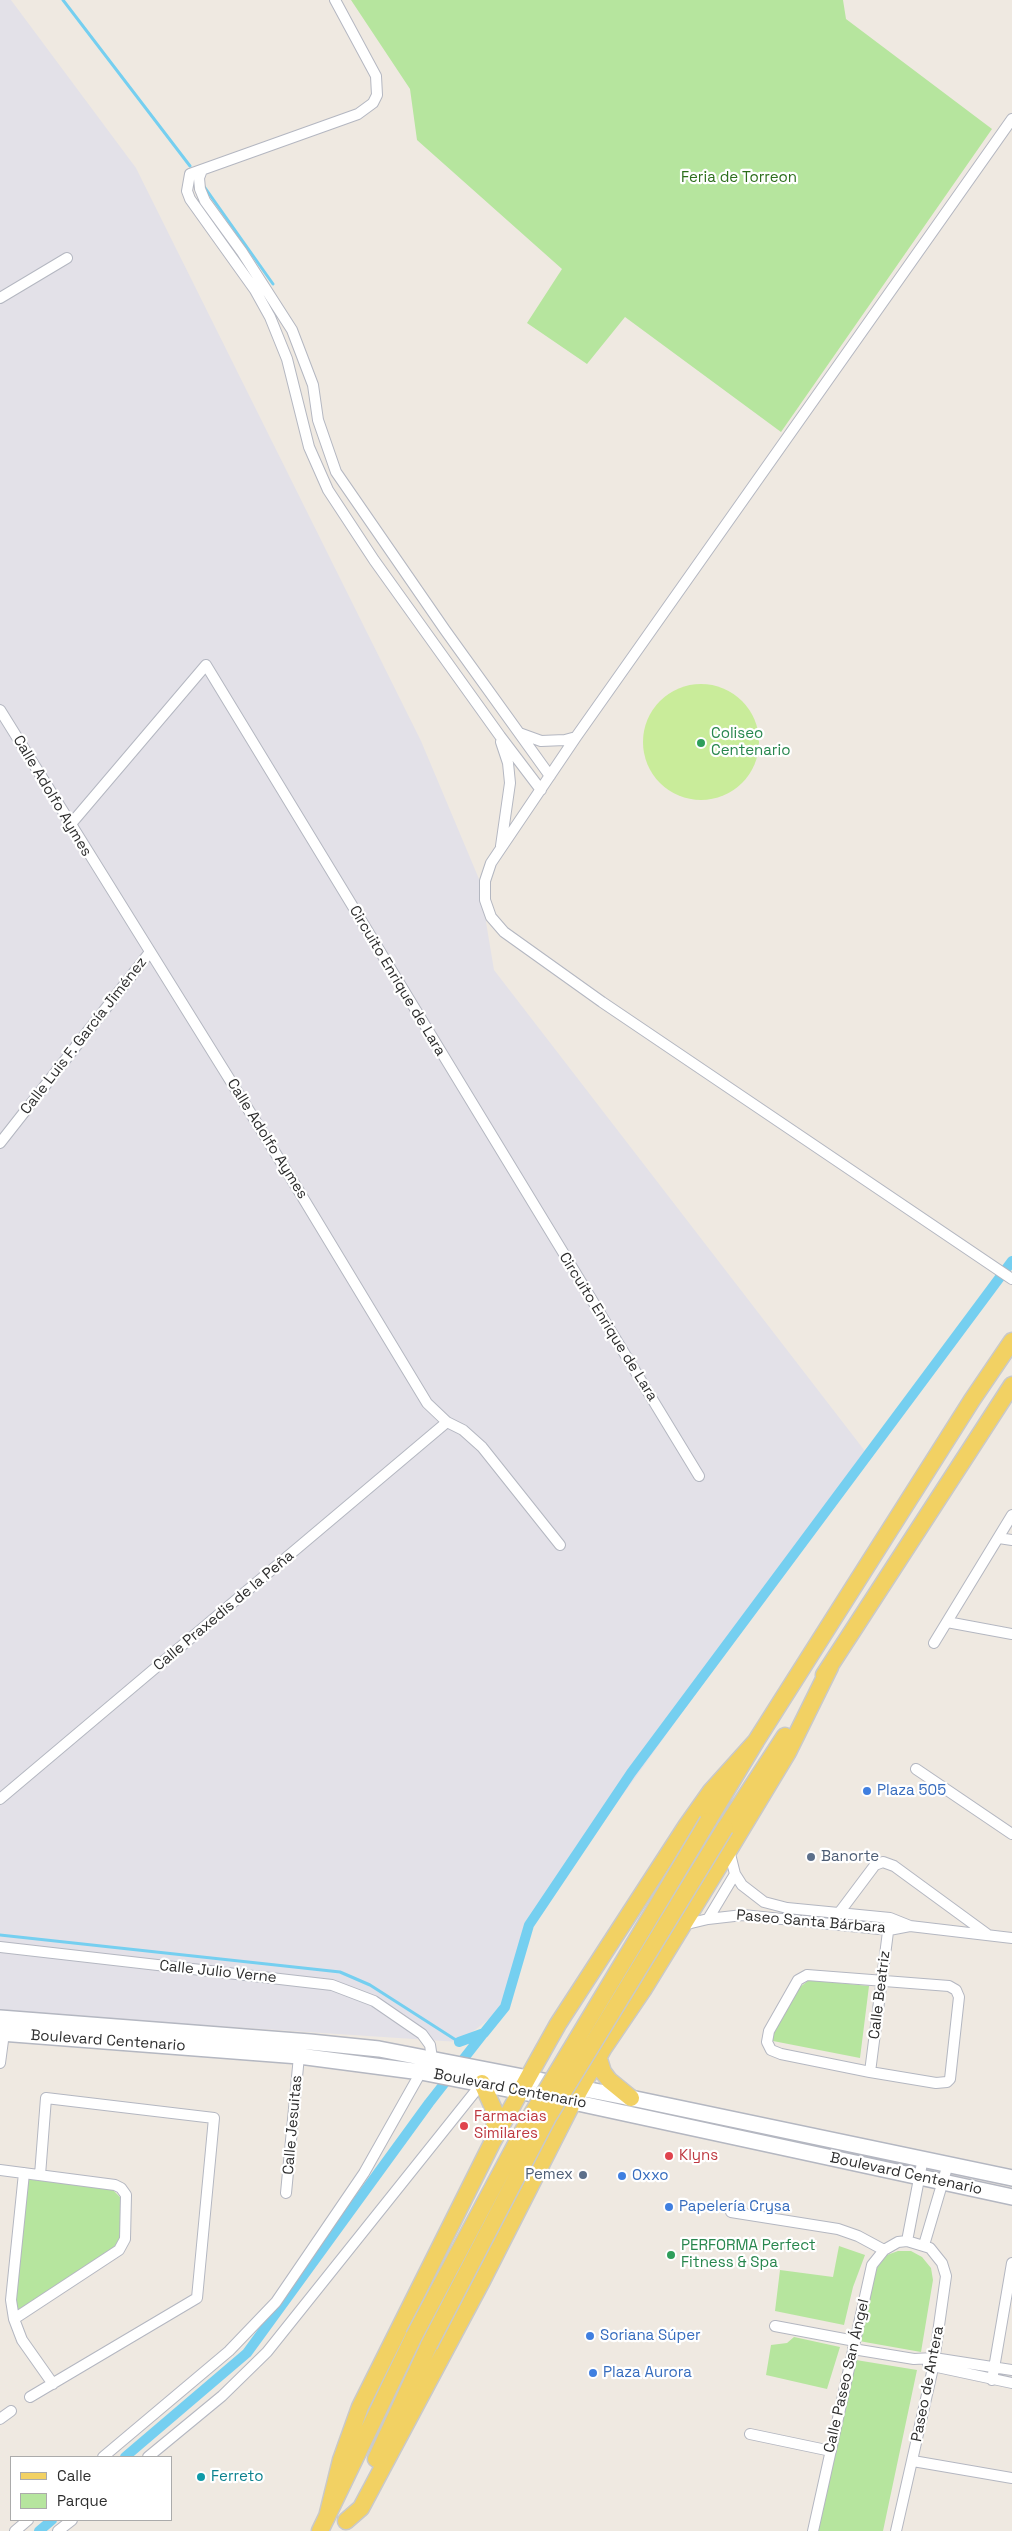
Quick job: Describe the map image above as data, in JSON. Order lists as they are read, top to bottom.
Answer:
{
  "streets": {
    "main road": ["Boulevard Centenario"],
    "street": [
      "Calle Adolfo Aymes",
      "Circuito Enrique de Lara",
      "Calle Luis F. García Jiménez",
      "Calle Praxedis de la Peña",
      "Paseo Santa Bárbara",
      "Calle Julio Verne",
      "Calle Beatriz",
      "Calle Jesuitas",
      "Calle Paseo San Ángel",
      "Paseo de Antera"
    ]
  },
  "crossings": [
    ["Calle Adolfo Aymes", "Circuito Enrique de Lara"],
    ["Calle Adolfo Aymes", "Calle Luis F. García Jiménez"],
    ["Calle Adolfo Aymes", "Calle Praxedis de la Peña"],
    ["Paseo Santa Bárbara", "Calle Beatriz"],
    ["Calle Julio Verne", "Boulevard Centenario"],
    ["Boulevard Centenario", "Calle Jesuitas"]
  ],
  "parks": ["Feria de Torreon"],
  "places": [
    "Coliseo Centenario",
    "Plaza 505",
    "Banorte",
    "Farmacias Similares",
    "Klyns",
    "Pemex",
    "Oxxo",
    "Papelería Crysa",
    "PERFORMA Perfect Fitness & Spa",
    "Soriana Súper",
    "Plaza Aurora",
    "Ferreto"
  ],
  "legend": ["Calle", "Parque"]
}
